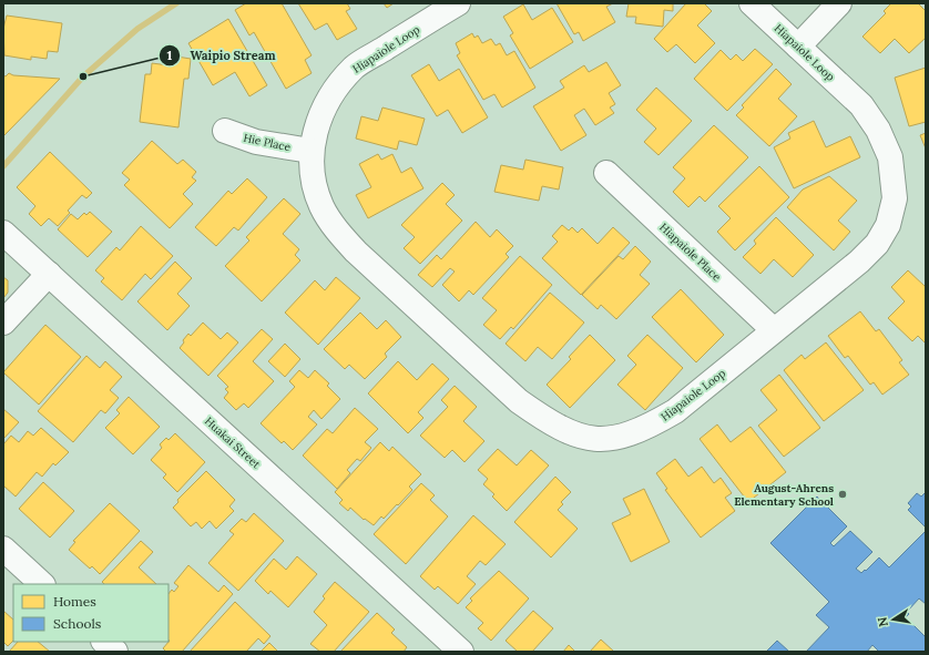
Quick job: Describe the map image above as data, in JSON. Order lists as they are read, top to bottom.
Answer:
{
  "streets": {
    "street": [
      "Hiapaiole Loop",
      "Hie Place",
      "Hiapaiole Place",
      "Huakai Street"
    ]
  },
  "crossings": [
    ["Hiapaiole Loop", "Hie Place"],
    ["Hiapaiole Loop", "Hiapaiole Place"]
  ],
  "places": ["Waipio Stream", "August-Ahrens Elementary School"],
  "legend": ["Homes", "Schools"],
  "north": "left"
}
